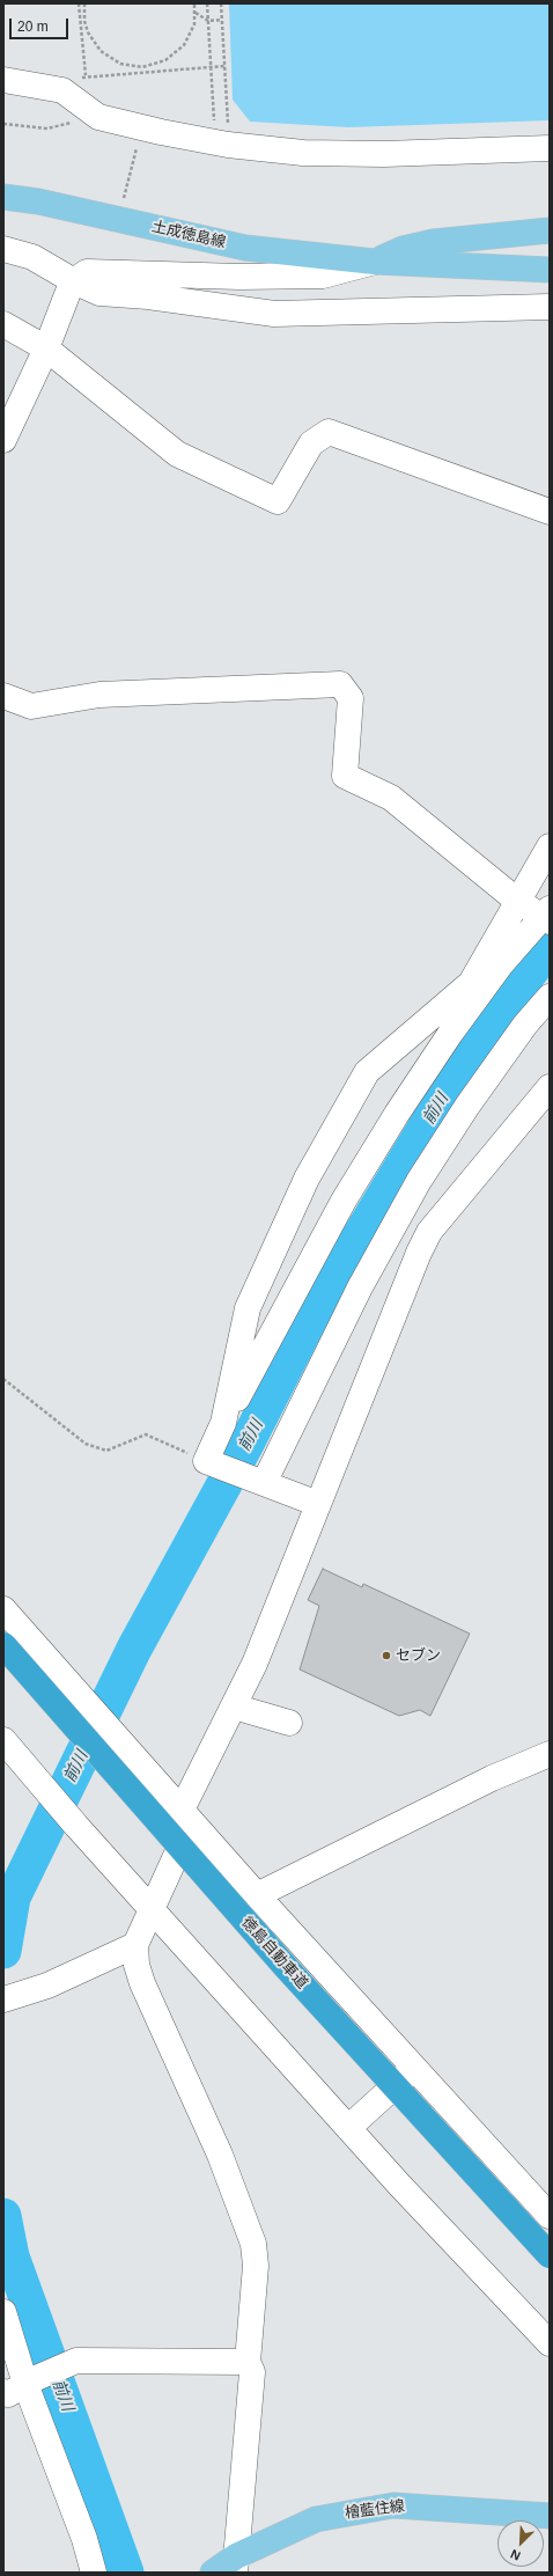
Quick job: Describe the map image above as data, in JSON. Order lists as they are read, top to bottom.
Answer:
{
  "streets": {
    "highway": ["徳島自動車道"],
    "main road": ["土成徳島線", "檜藍住線"]
  },
  "water": ["前川"],
  "places": ["セブン"],
  "scale_bar": "20 m",
  "north": "bottom left"
}
